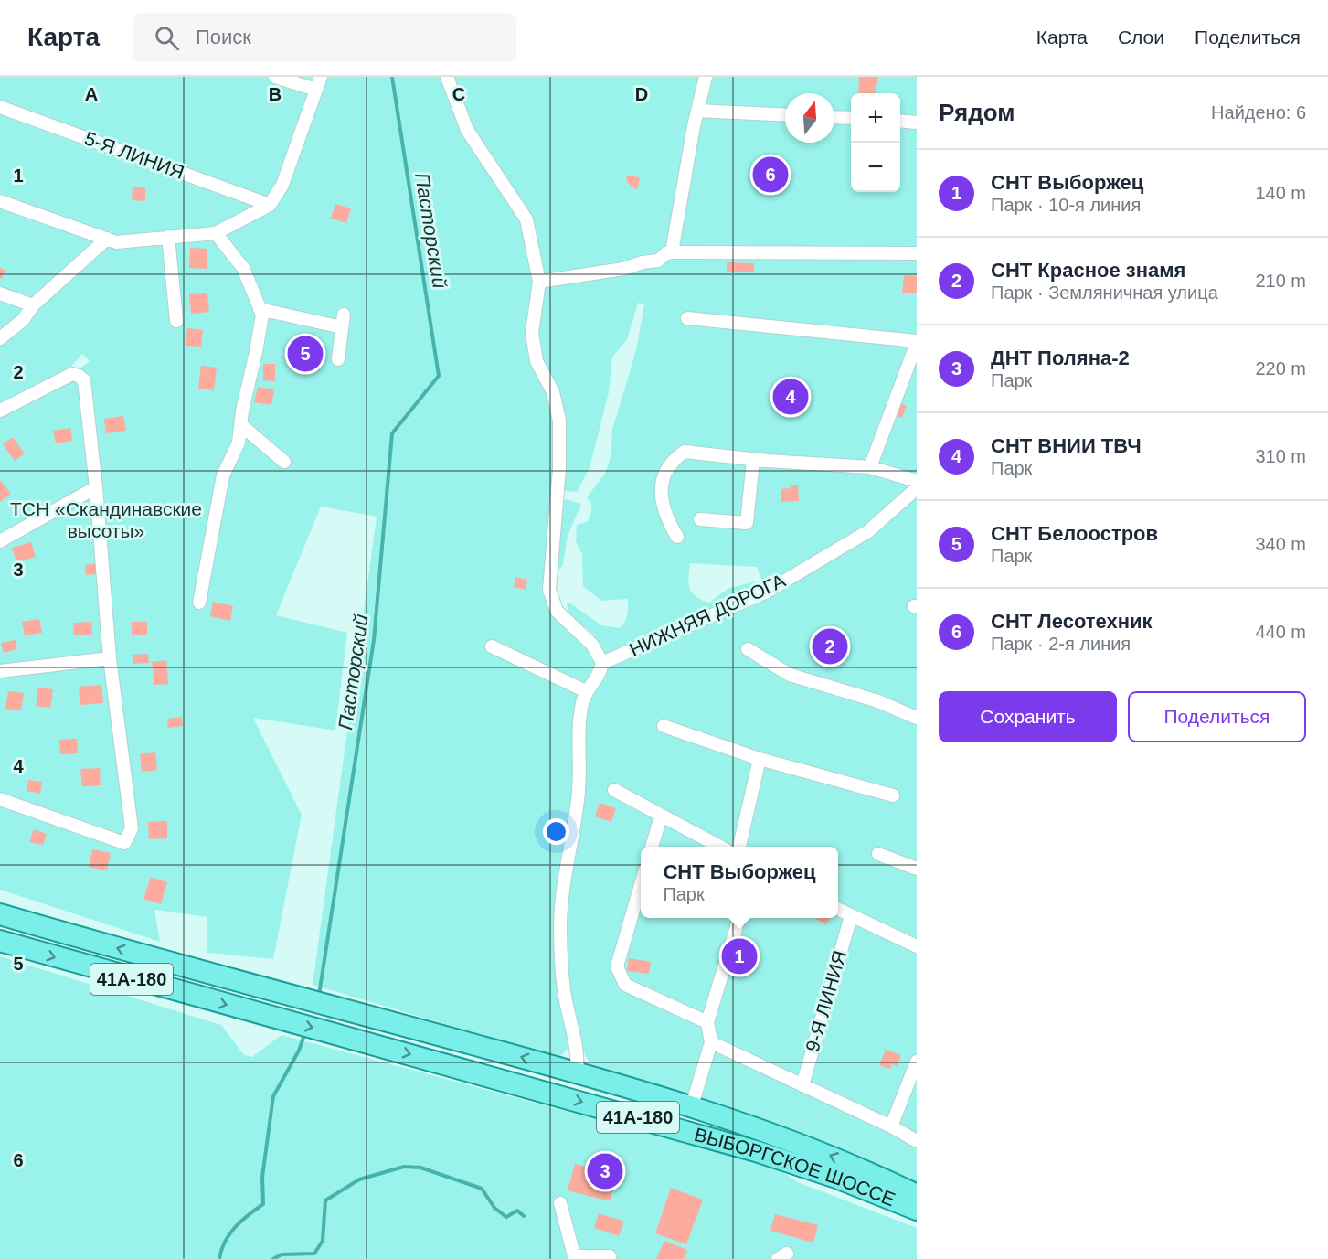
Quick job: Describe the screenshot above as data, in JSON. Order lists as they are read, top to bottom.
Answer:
{
  "streets": {
    "main road": ["41А-180", "ВЫБОРГСКОЕ ШОССЕ"],
    "street": ["5-Я ЛИНИЯ", "НИЖНЯЯ ДОРОГА", "9-Я ЛИНИЯ"]
  },
  "water": ["Пасторский"],
  "parks": ["ТСН «Скандинавские высоты»"],
  "north": "top",
  "page": {
    "header": "Карта",
    "search": "Поиск",
    "nav": ["Карта", "Слои", "Поделиться"],
    "heading": ["Рядом", "Найдено: 6"],
    "map_buttons": ["+", "−"],
    "list": [
      {
        "mark": "1",
        "name": "СНТ Выборжец",
        "note": "Парк · 10-я линия",
        "value": "140 m"
      },
      {
        "mark": "2",
        "name": "СНТ Красное знамя",
        "note": "Парк · Земляничная улица",
        "value": "210 m"
      },
      {
        "mark": "3",
        "name": "ДНТ Поляна-2",
        "note": "Парк",
        "value": "220 m"
      },
      {
        "mark": "4",
        "name": "СНТ ВНИИ ТВЧ",
        "note": "Парк",
        "value": "310 m"
      },
      {
        "mark": "5",
        "name": "СНТ Белоостров",
        "note": "Парк",
        "value": "340 m"
      },
      {
        "mark": "6",
        "name": "СНТ Лесотехник",
        "note": "Парк · 2-я линия",
        "value": "440 m"
      }
    ],
    "pins": [
      "6",
      "5",
      "4",
      "2",
      "1",
      "3"
    ],
    "buttons": ["Сохранить", "Поделиться"],
    "popup": ["СНТ Выборжец", "Парк"]
  },
  "grid": {
    "columns": [
      "A",
      "B",
      "C",
      "D"
    ],
    "rows": [
      "1",
      "2",
      "3",
      "4",
      "5",
      "6"
    ]
  }
}
